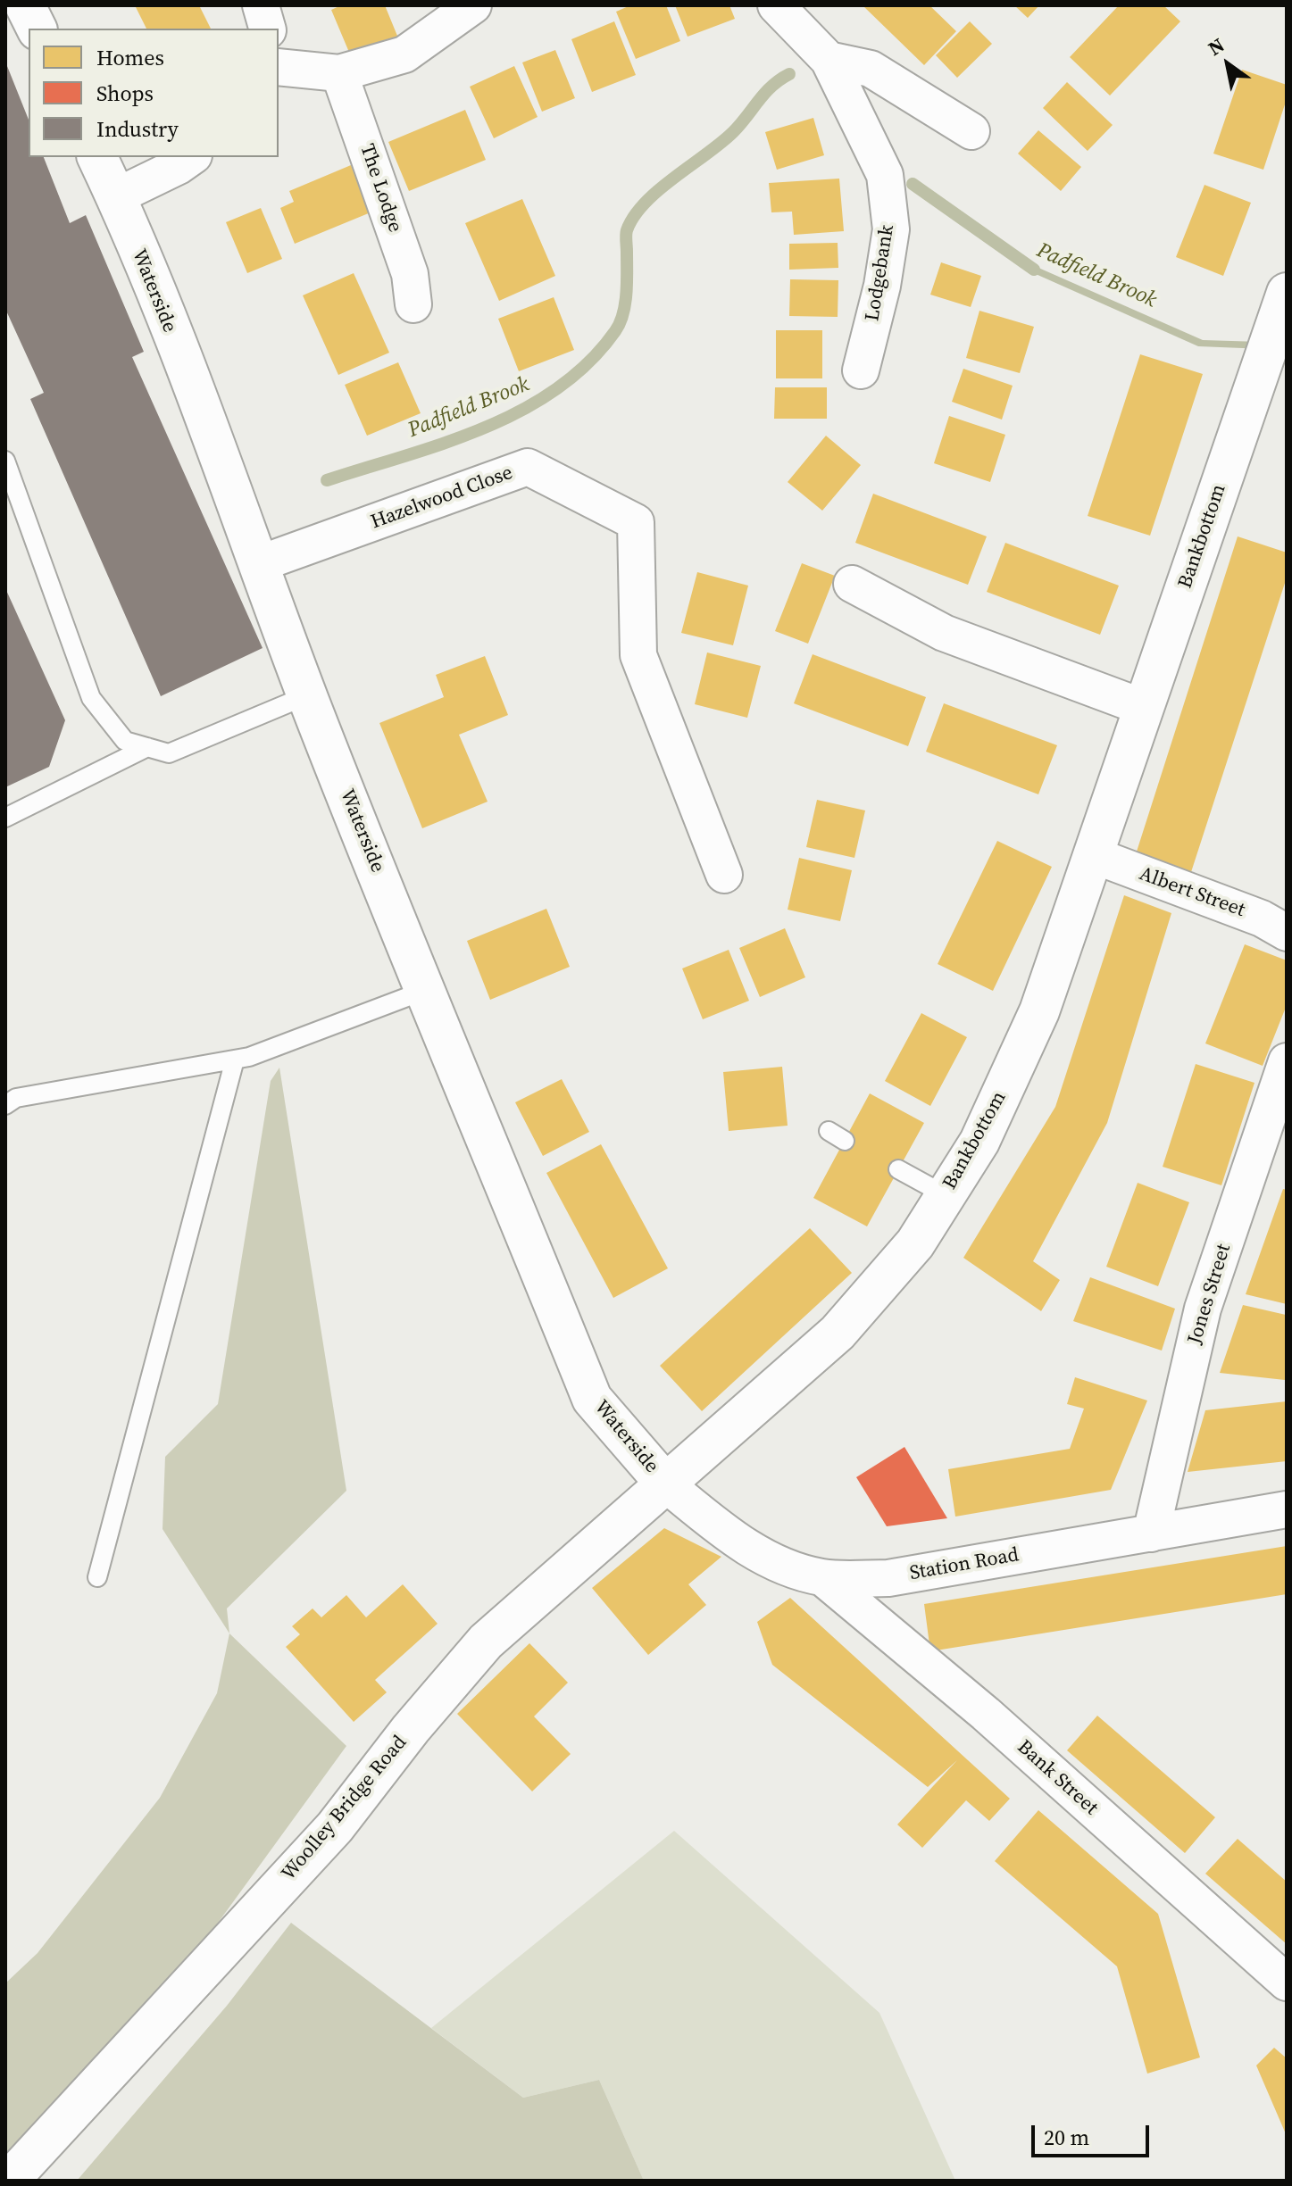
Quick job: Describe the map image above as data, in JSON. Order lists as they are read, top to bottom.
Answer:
{
  "streets": {
    "street": [
      "The Lodge",
      "Lodgebank",
      "Waterside",
      "Hazelwood Close",
      "Bankbottom",
      "Albert Street",
      "Jones Street",
      "Station Road",
      "Bank Street",
      "Woolley Bridge Road"
    ]
  },
  "crossings": [
    ["Waterside", "Hazelwood Close"],
    ["Waterside", "Bankbottom"],
    ["Waterside", "Station Road"],
    ["Waterside", "Woolley Bridge Road"],
    ["Bankbottom", "Albert Street"],
    ["Bankbottom", "Station Road"],
    ["Bankbottom", "Woolley Bridge Road"],
    ["Jones Street", "Station Road"],
    ["Station Road", "Bank Street"],
    ["Station Road", "Woolley Bridge Road"]
  ],
  "water": ["Padfield Brook"],
  "legend": ["Homes", "Shops", "Industry"],
  "scale_bar": "20 m",
  "north": "top left"
}
